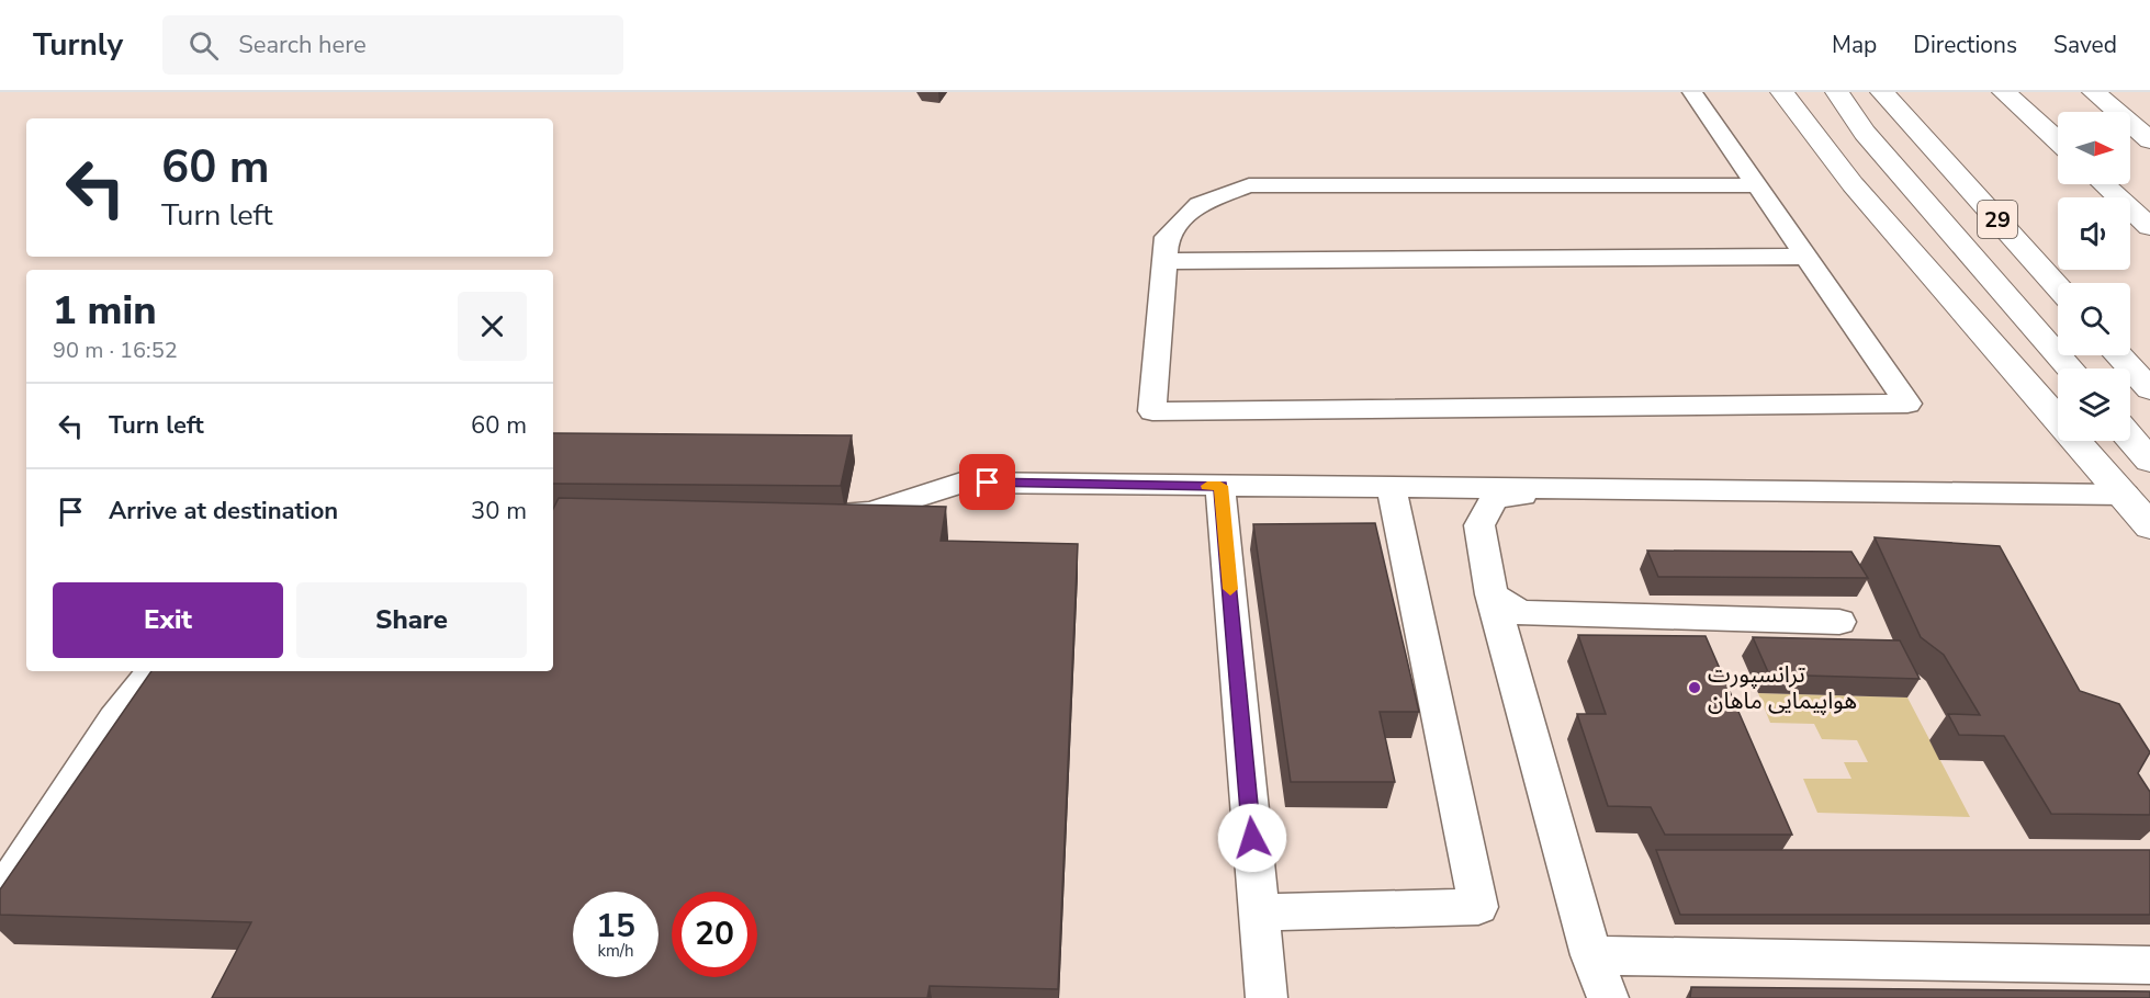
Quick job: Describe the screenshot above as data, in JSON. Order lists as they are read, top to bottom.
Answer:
{
  "streets": {
    "highway": ["29"]
  },
  "places": ["ترانسپورت هواپیمایی ماهان"],
  "north": "right",
  "page": {
    "header": "Turnly",
    "search": "Search here",
    "nav": ["Map", "Directions", "Saved"],
    "turn": ["60 m", "Turn left"],
    "heading": ["1 min", "90 m · 16:52"],
    "list": [
      {
        "name": "Turn left",
        "value": "60 m"
      },
      {
        "name": "Arrive at destination",
        "value": "30 m"
      }
    ],
    "buttons": ["Exit", "Share"],
    "speed": "15 km/h",
    "limit": "20"
  }
}
